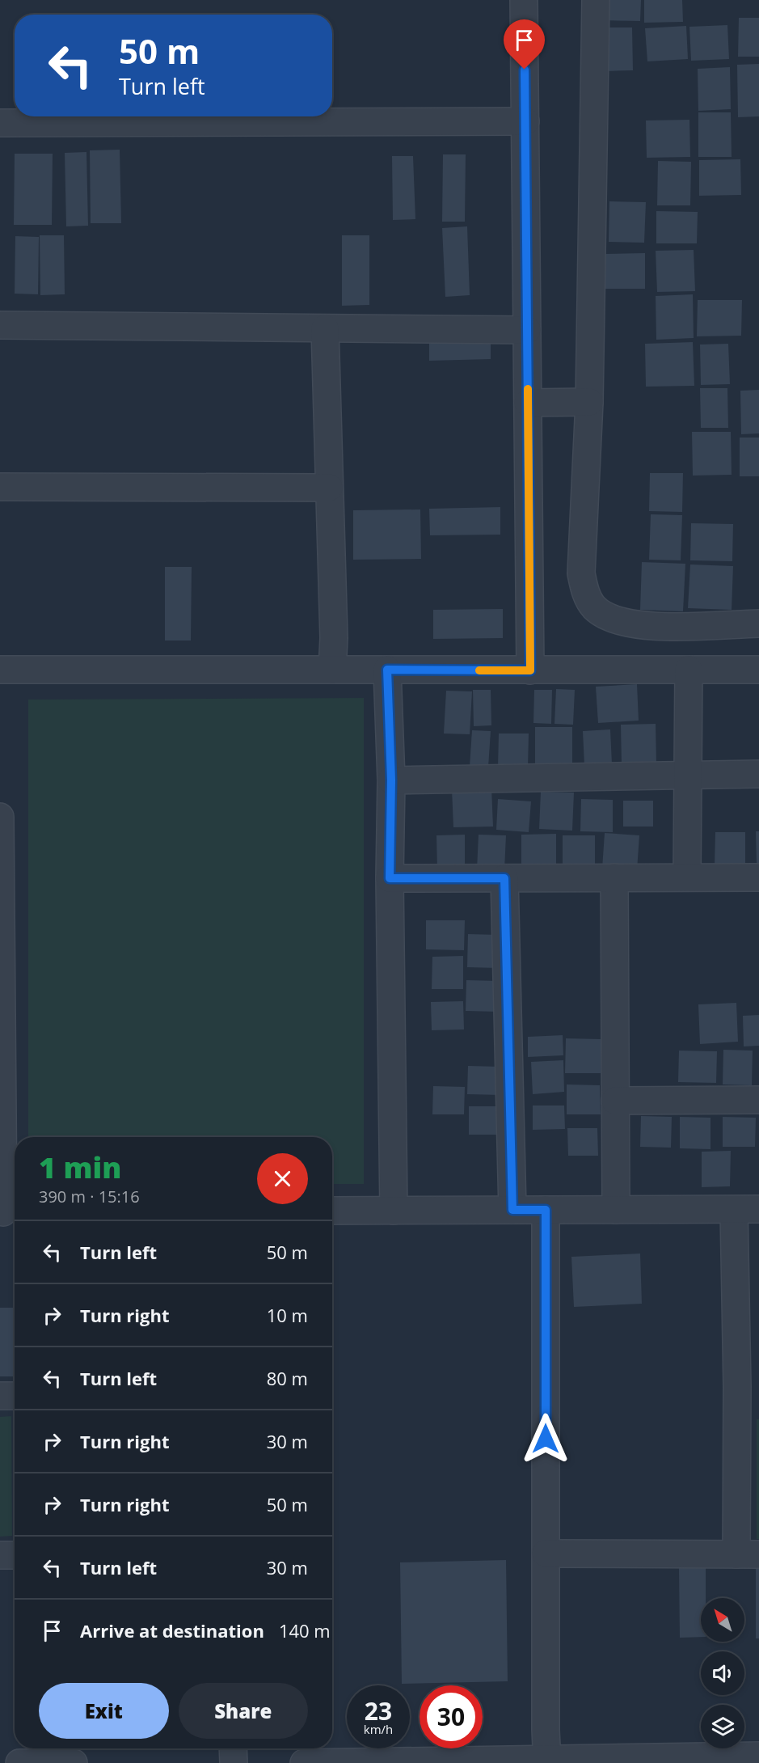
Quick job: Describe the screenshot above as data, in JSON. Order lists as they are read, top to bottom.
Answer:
{
  "north": "top left",
  "page": {
    "turn": ["50 m", "Turn left"],
    "heading": ["1 min", "390 m · 15:16"],
    "list": [
      {
        "name": "Turn left",
        "value": "50 m"
      },
      {
        "name": "Turn right",
        "value": "10 m"
      },
      {
        "name": "Turn left",
        "value": "80 m"
      },
      {
        "name": "Turn right",
        "value": "30 m"
      },
      {
        "name": "Turn right",
        "value": "50 m"
      },
      {
        "name": "Turn left",
        "value": "30 m"
      },
      {
        "name": "Arrive at destination",
        "value": "140 m"
      }
    ],
    "buttons": ["Exit", "Share"],
    "speed": "23 km/h",
    "limit": "30"
  }
}
